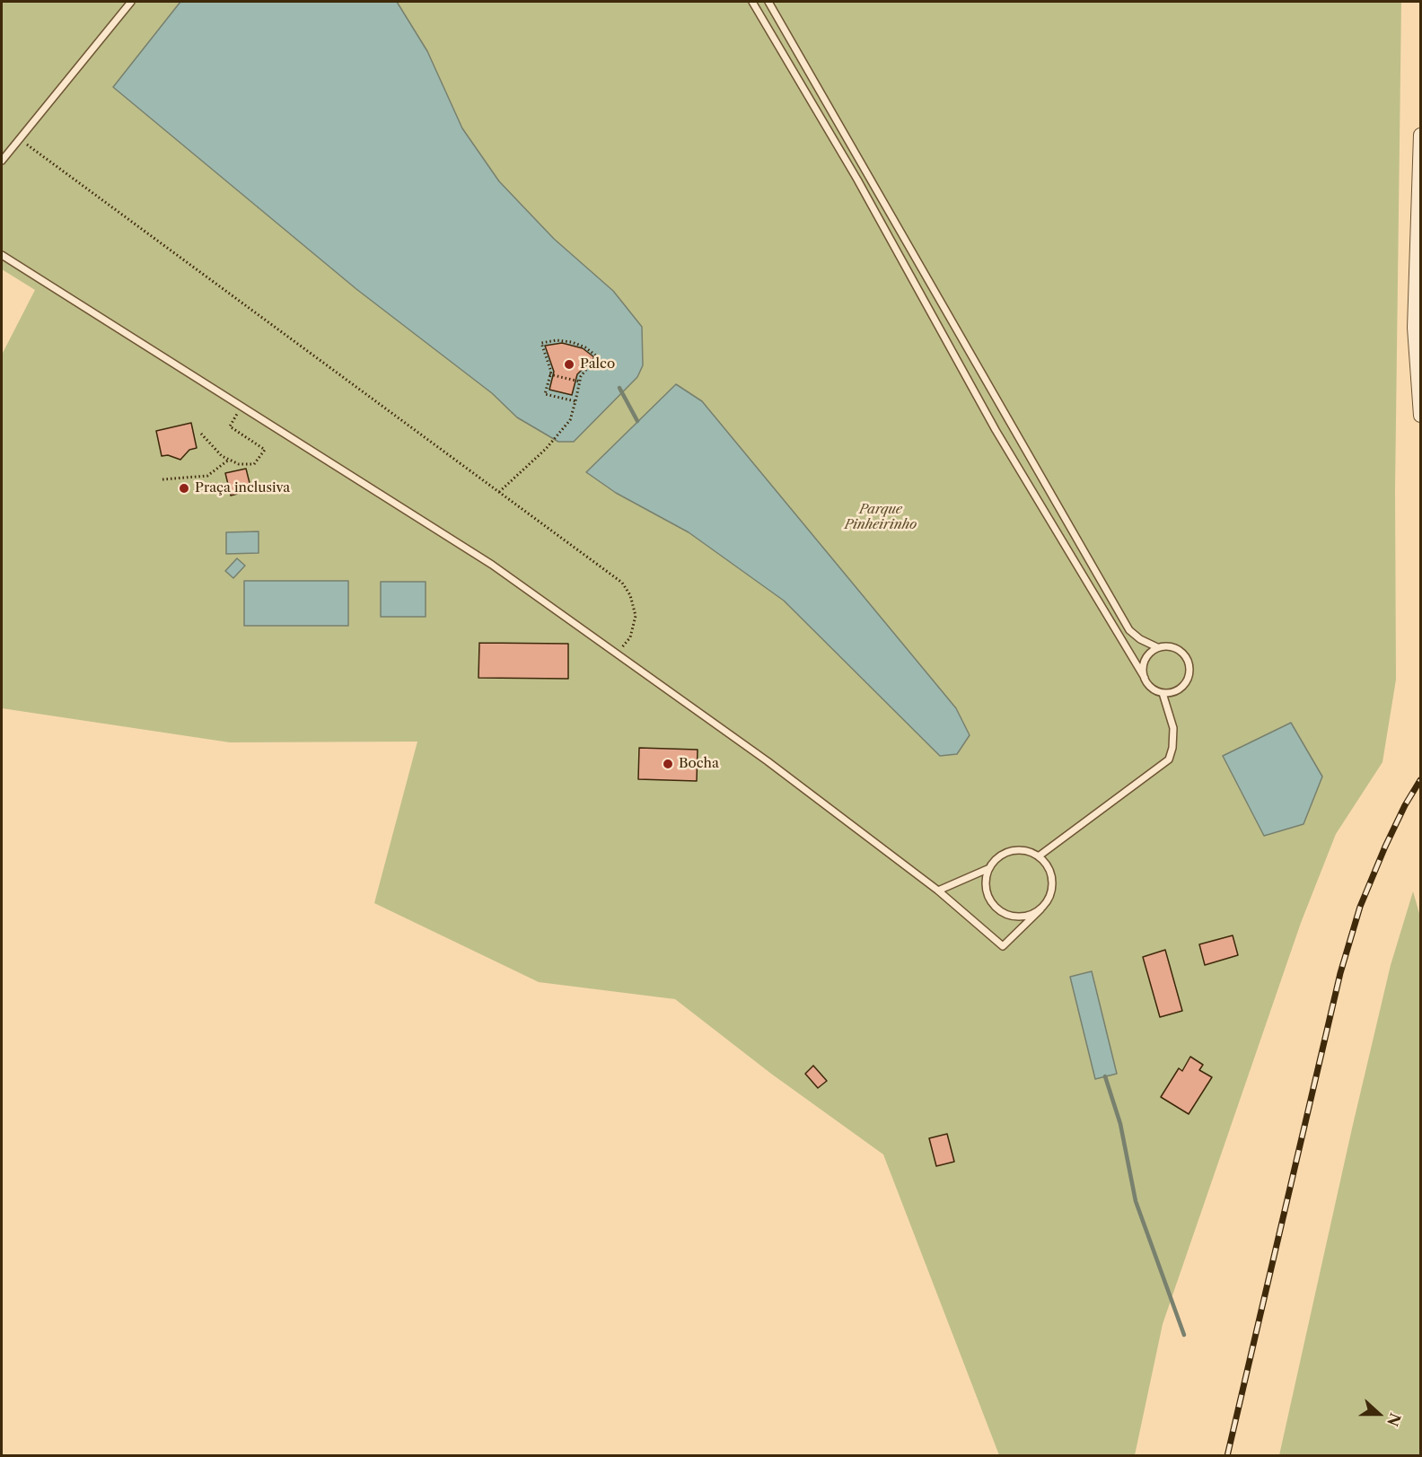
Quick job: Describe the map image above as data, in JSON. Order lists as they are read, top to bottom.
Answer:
{
  "parks": ["Parque Pinheirinho"],
  "places": ["Palco", "Praça inclusiva", "Bocha"],
  "north": "right"
}
